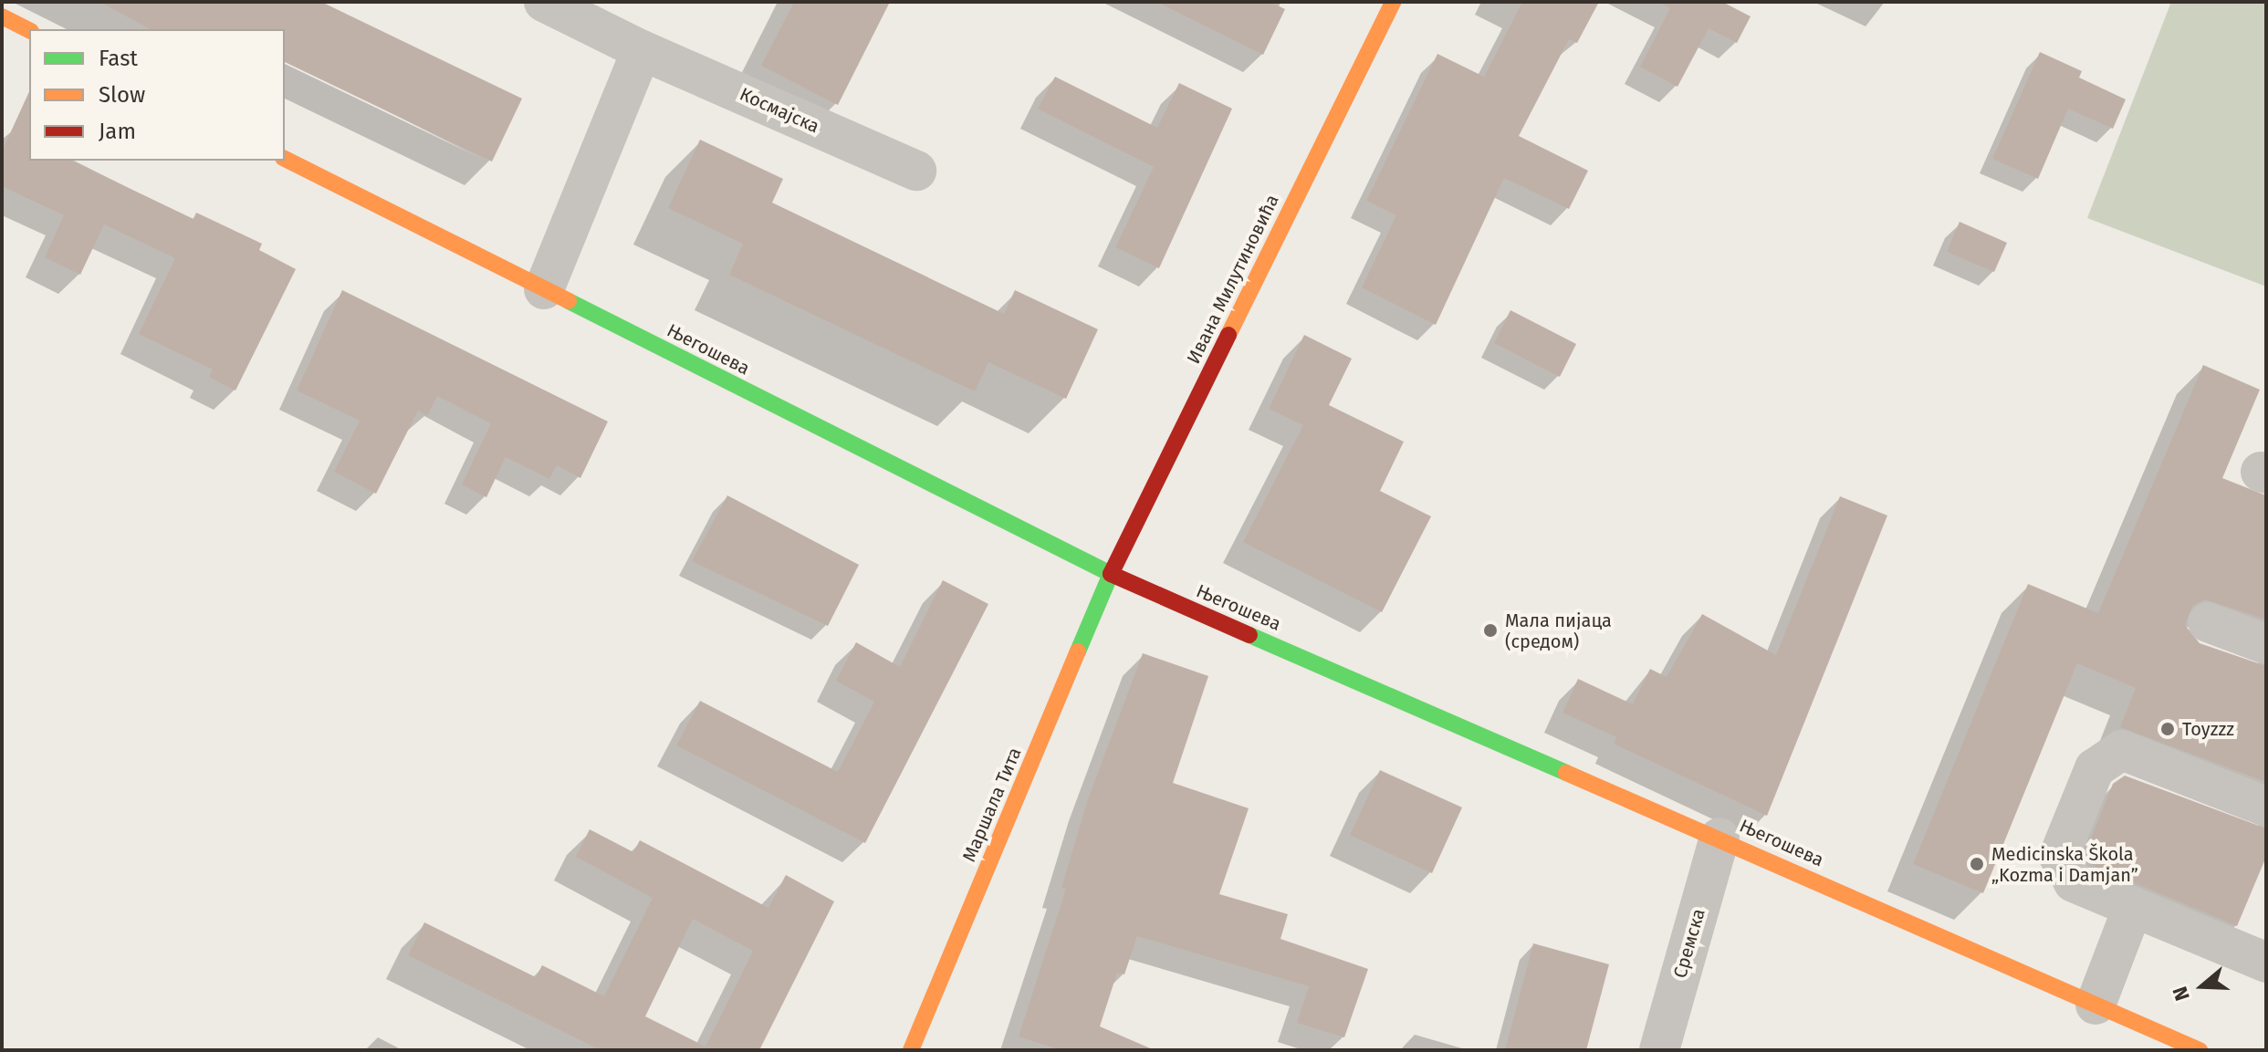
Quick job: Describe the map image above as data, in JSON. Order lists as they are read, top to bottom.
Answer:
{
  "streets": {
    "main road": ["Ивана Милутиновића", "Његошева", "Маршала Тита"],
    "street": ["Космајска", "Сремска"]
  },
  "crossings": [
    ["Ивана Милутиновића", "Његошева"],
    ["Ивана Милутиновића", "Маршала Тита"],
    ["Његошева", "Маршала Тита"],
    ["Његошева", "Сремска"]
  ],
  "places": ["Мала пијаца (средом)", "Toyzzz", "Medicinska Škola „Kozma i Damjan”"],
  "legend": ["Fast", "Slow", "Jam"],
  "north": "left"
}
